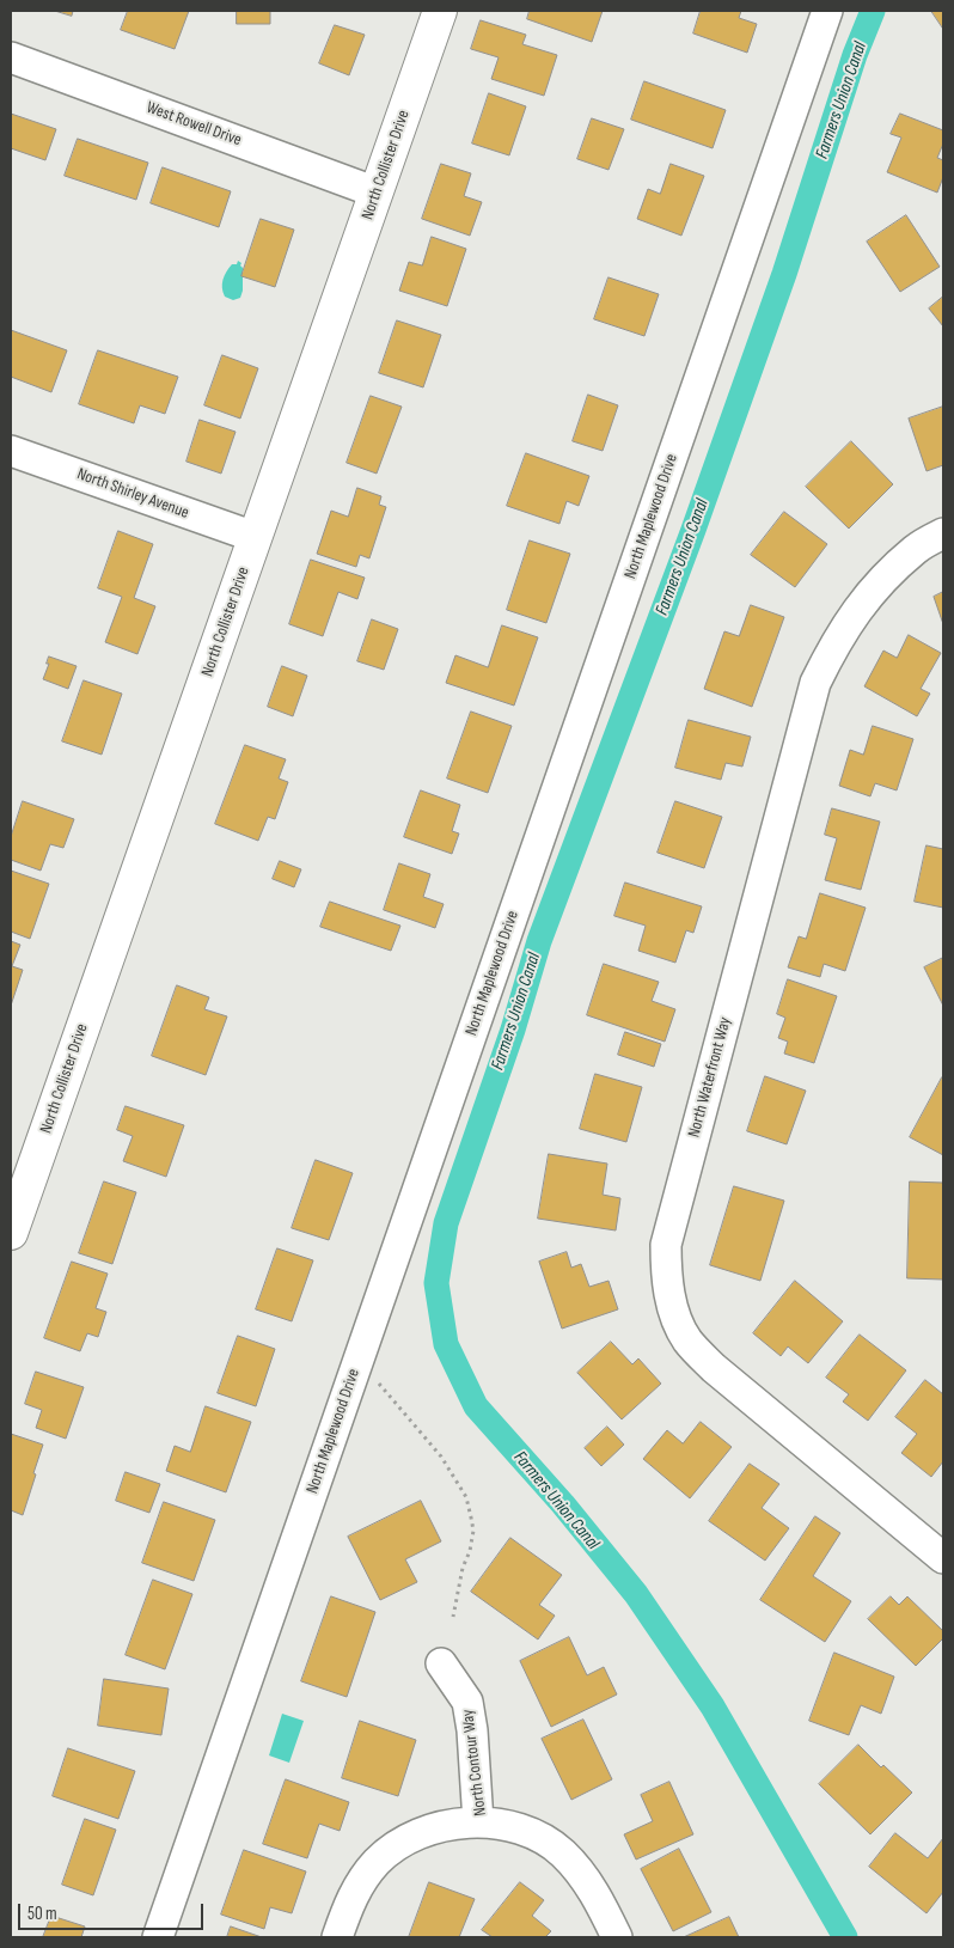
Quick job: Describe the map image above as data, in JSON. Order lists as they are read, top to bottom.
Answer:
{
  "streets": {
    "street": [
      "West Rowell Drive",
      "North Collister Drive",
      "North Shirley Avenue",
      "North Maplewood Drive",
      "North Waterfront Way",
      "North Contour Way"
    ]
  },
  "crossings": [
    ["West Rowell Drive", "North Collister Drive"],
    ["North Collister Drive", "North Shirley Avenue"]
  ],
  "water": ["Farmers Union Canal"],
  "scale_bar": "50 m"
}
